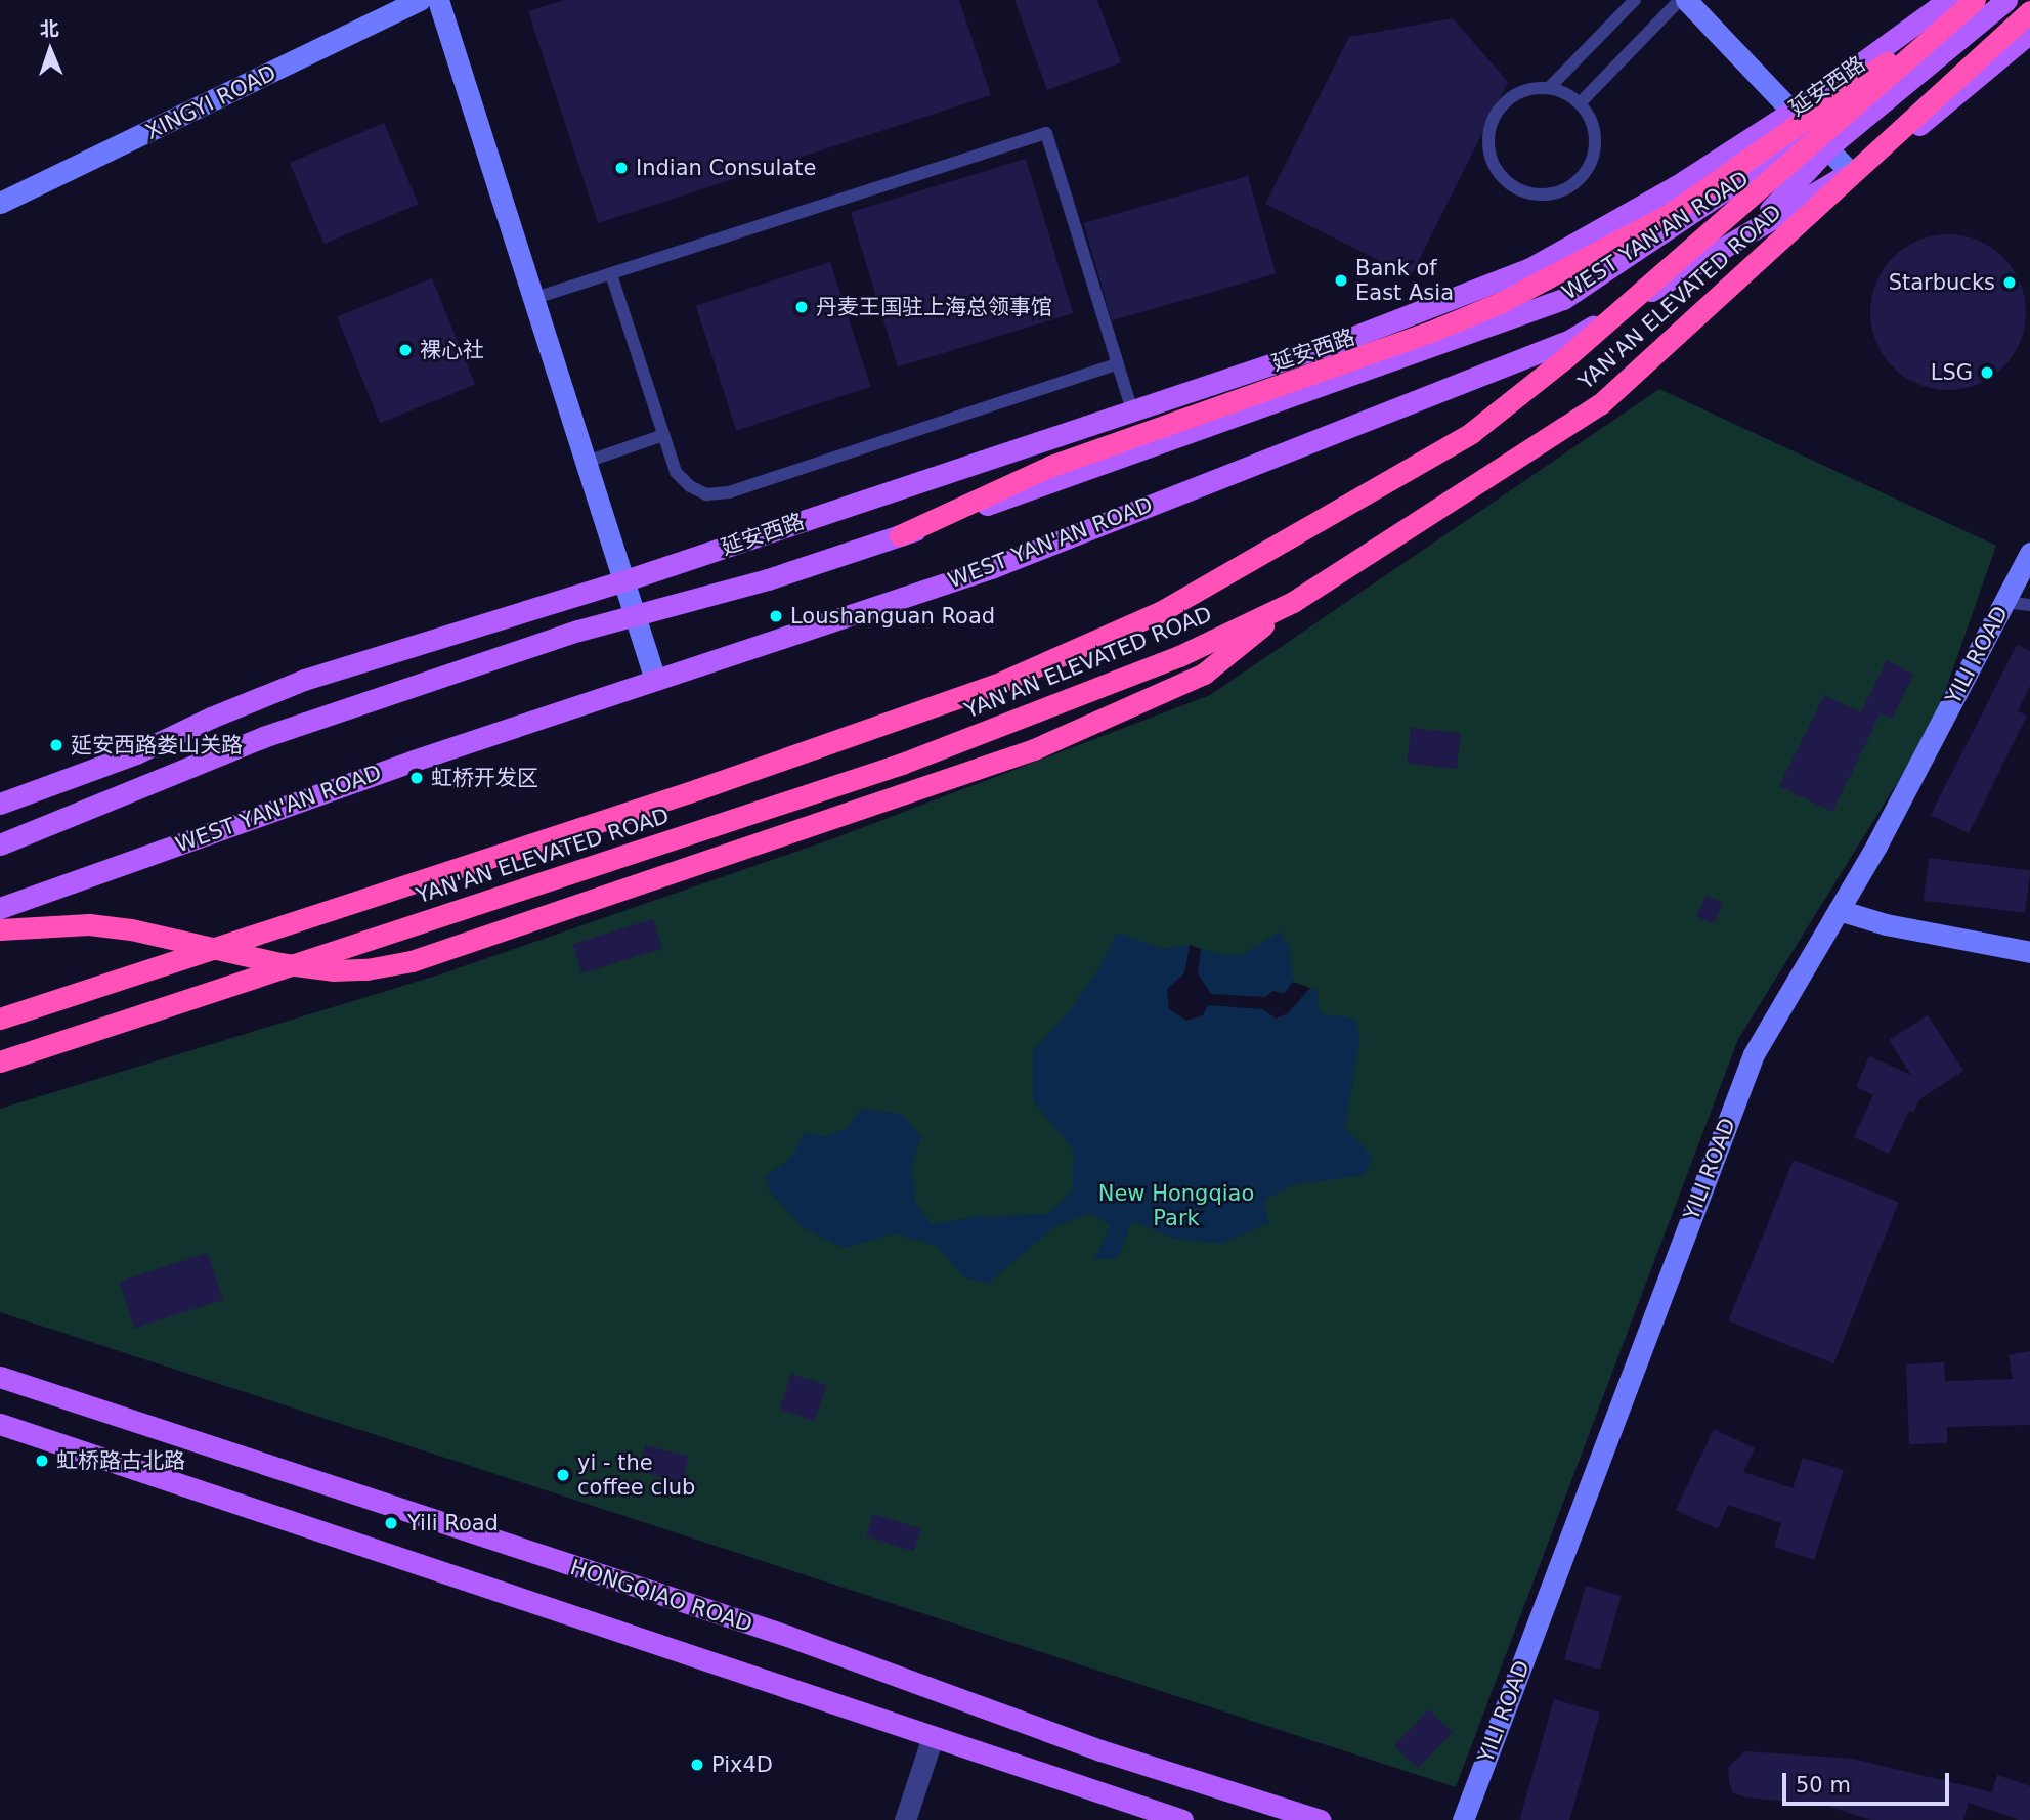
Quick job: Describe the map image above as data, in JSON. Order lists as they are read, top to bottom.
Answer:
{
  "streets": {
    "highway": ["YAN'AN ELEVATED ROAD"],
    "main road": ["延安西路", "WEST YAN'AN ROAD", "HONGQIAO ROAD"],
    "street": ["XINGYI ROAD", "YILI ROAD"]
  },
  "crossings": [
    ["延安西路", "WEST YAN'AN ROAD"],
    ["延安西路", "YAN'AN ELEVATED ROAD"],
    ["WEST YAN'AN ROAD", "YAN'AN ELEVATED ROAD"]
  ],
  "parks": ["New Hongqiao Park"],
  "places": [
    "Indian Consulate",
    "Bank of East Asia",
    "Starbucks",
    "丹麦王国驻上海总领事馆",
    "裸心社",
    "LSG",
    "Loushanguan Road",
    "延安西路娄山关路",
    "虹桥开发区",
    "虹桥路古北路",
    "yi - the coffee club",
    "Yili Road",
    "Pix4D"
  ],
  "scale_bar": "50 m",
  "north": "top"
}
